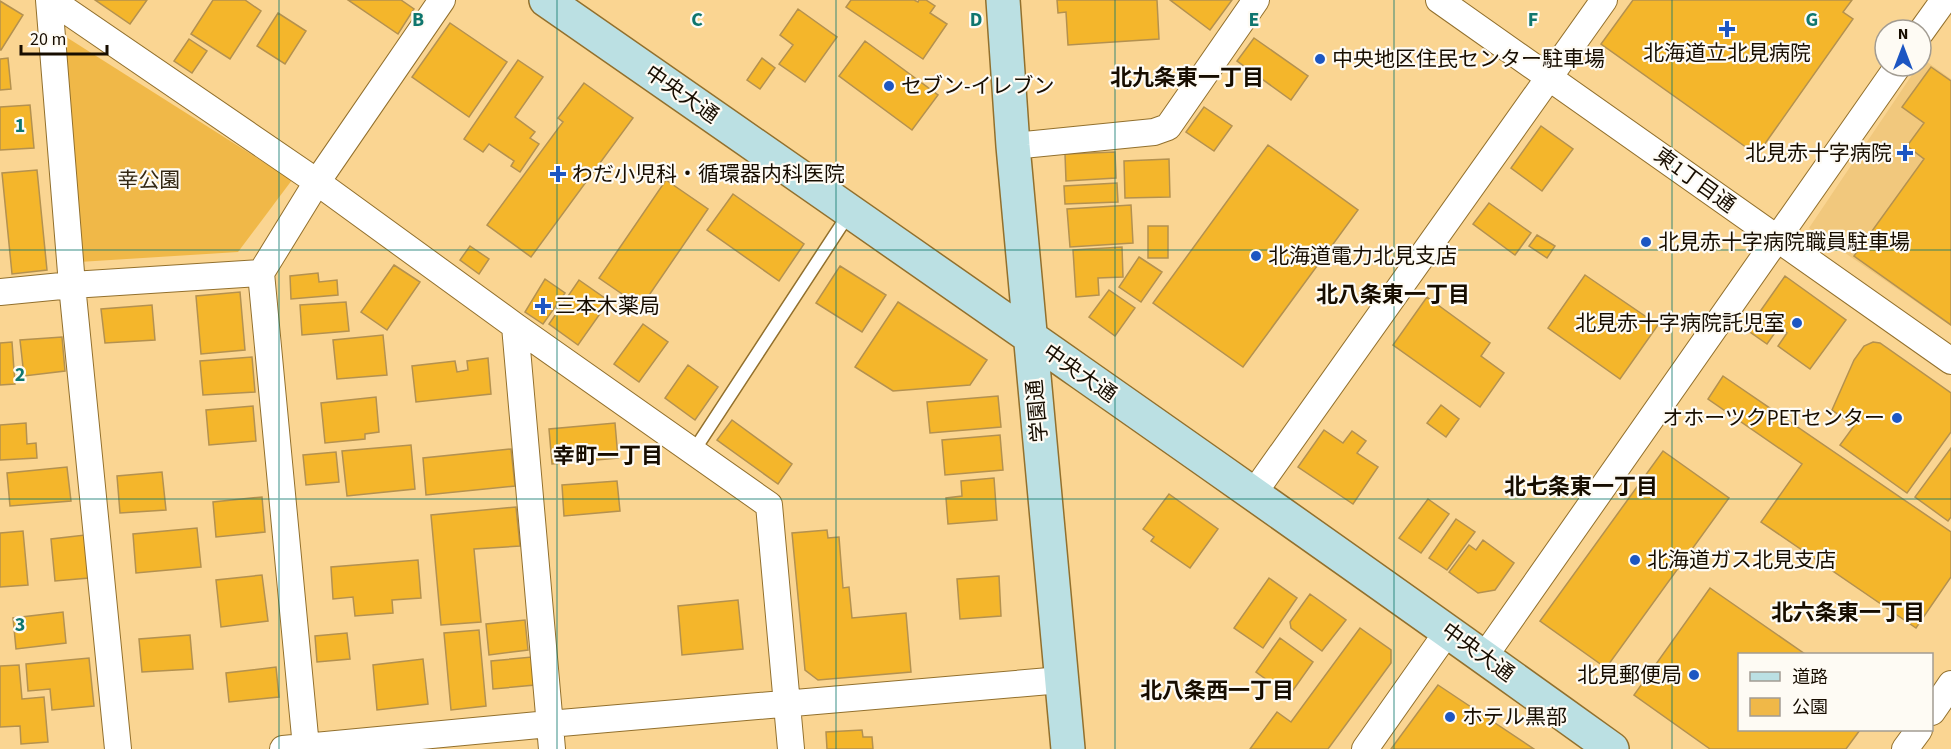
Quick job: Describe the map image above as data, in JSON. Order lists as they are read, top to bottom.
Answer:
{
  "streets": {
    "street": ["中央大通", "東1丁目通", "学園通"]
  },
  "crossings": [
    ["中央大通", "学園通"]
  ],
  "districts": [
    "北九条東一丁目",
    "北八条東一丁目",
    "幸町一丁目",
    "北七条東一丁目",
    "北六条東一丁目",
    "北八条西一丁目"
  ],
  "parks": ["幸公園"],
  "places": {
    "health": [
      "北海道立北見病院",
      "北見赤十字病院",
      "わだ小児科・循環器内科医院",
      "三本木薬局"
    ],
    "other": [
      "中央地区住民センター駐車場",
      "セブン-イレブン",
      "北見赤十字病院職員駐車場",
      "北海道電力北見支店",
      "北見赤十字病院託児室",
      "オホーツクPETセンター",
      "北海道ガス北見支店",
      "北見郵便局",
      "ホテル黒部"
    ]
  },
  "legend": ["道路", "公園"],
  "scale_bar": "20 m",
  "north": "top",
  "grid": {
    "columns": [
      "B",
      "C",
      "D",
      "E",
      "F",
      "G"
    ],
    "rows": ["1", "2", "3"]
  }
}
